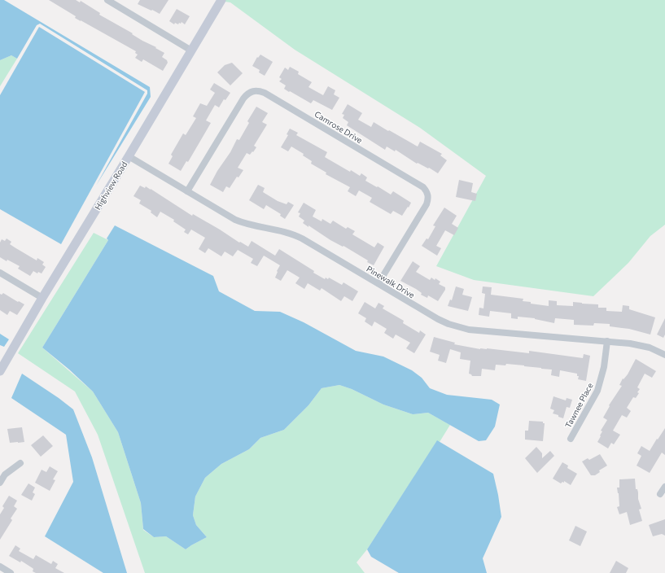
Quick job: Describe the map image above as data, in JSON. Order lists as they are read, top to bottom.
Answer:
{
  "streets": {
    "street": [
      "Camrose Drive",
      "Highview Road",
      "Pinewalk Drive",
      "Tawnee Place"
    ]
  },
  "crossings": [
    ["Camrose Drive", "Pinewalk Drive"],
    ["Highview Road", "Pinewalk Drive"],
    ["Pinewalk Drive", "Tawnee Place"]
  ]
}
